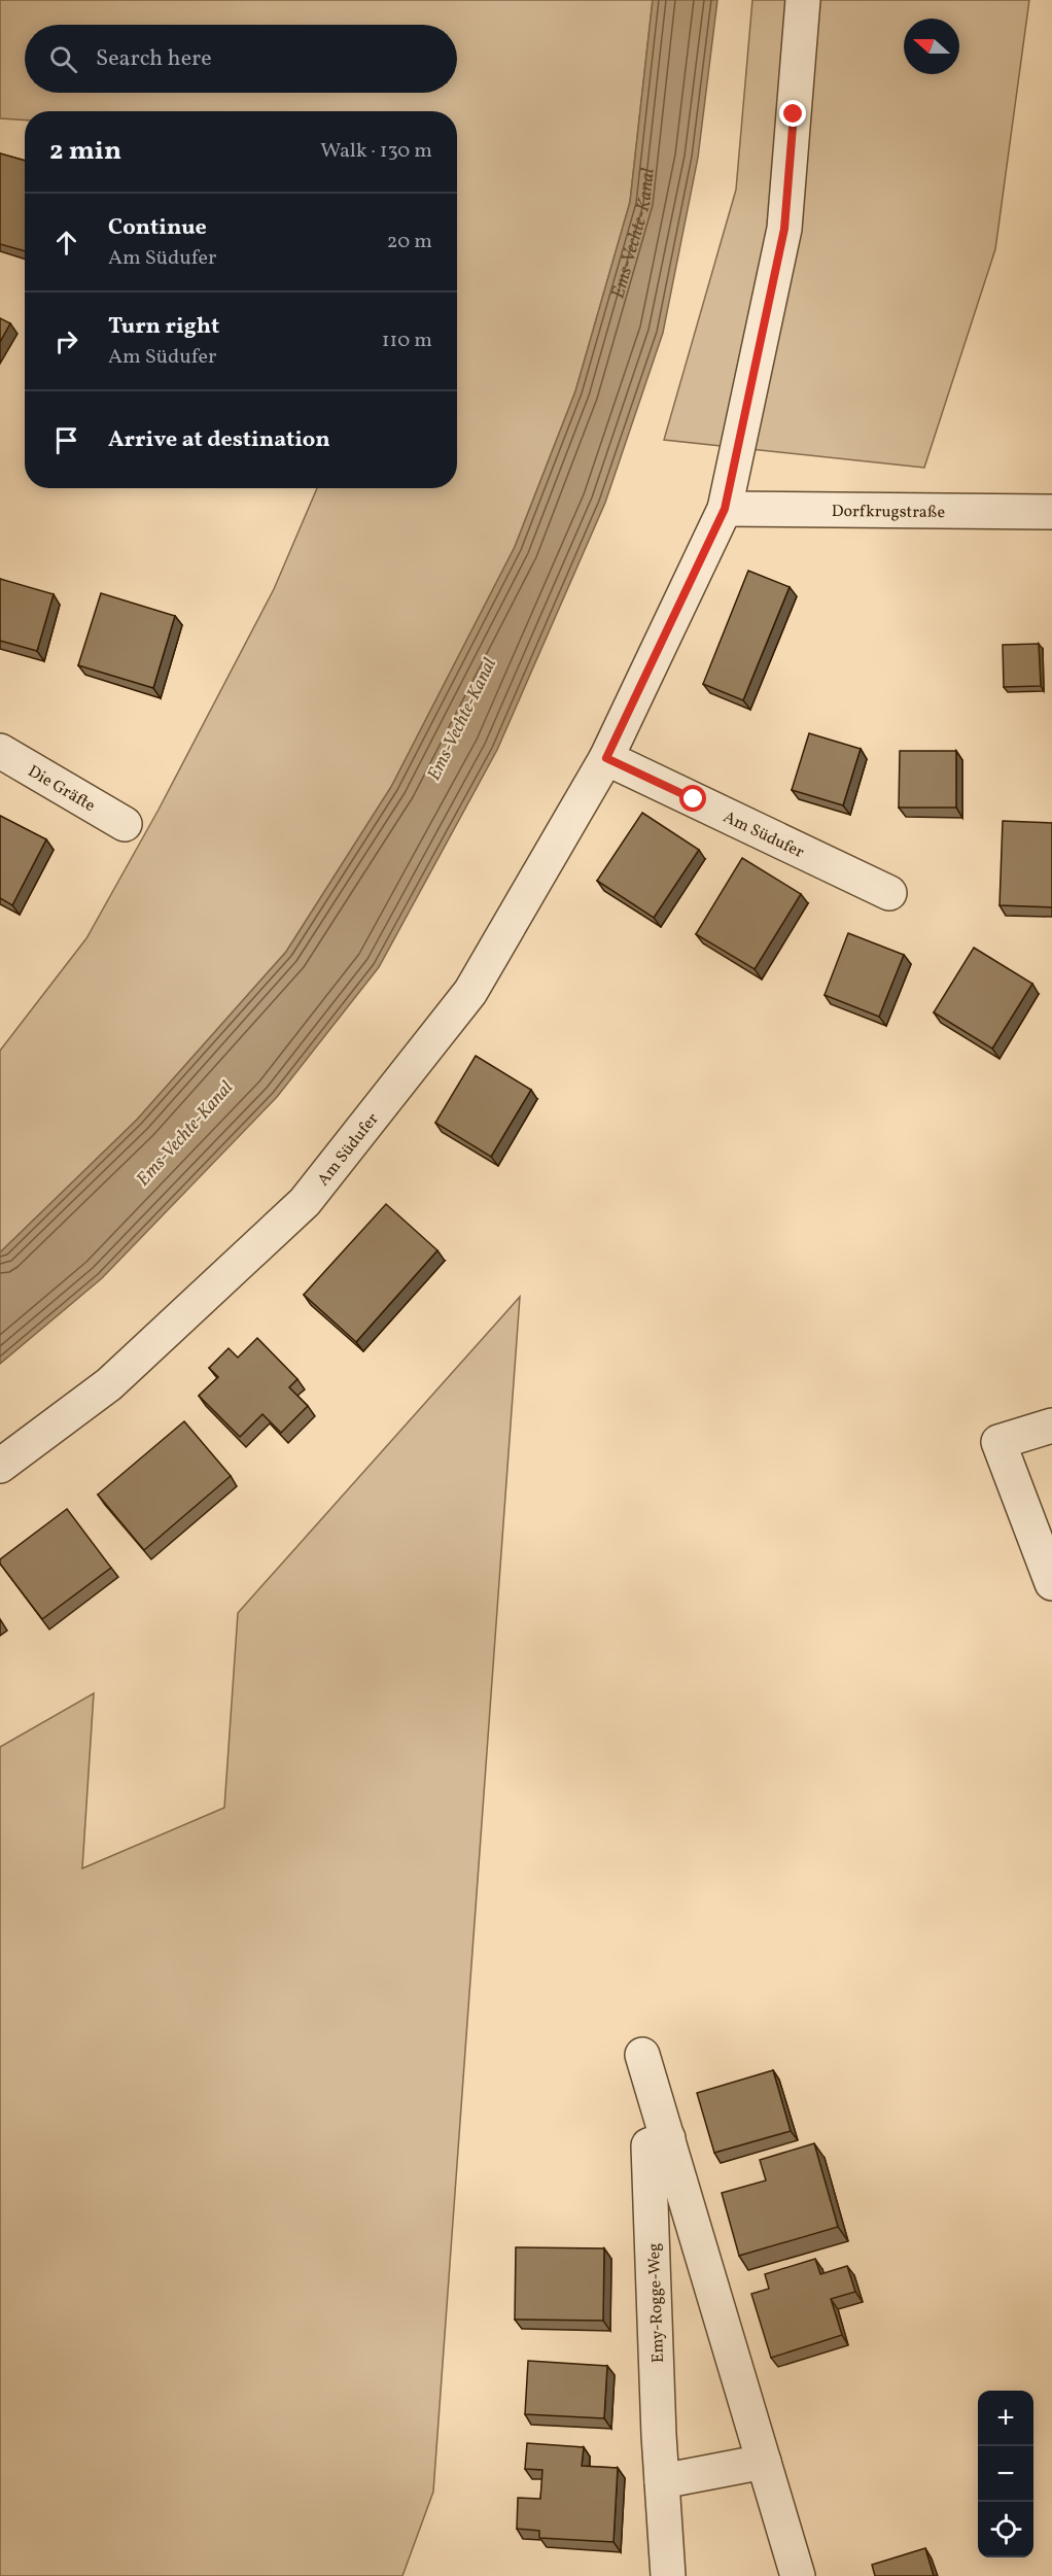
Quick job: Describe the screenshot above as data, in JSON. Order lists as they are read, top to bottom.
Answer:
{
  "streets": {
    "street": [
      "Dorfkrugstraße",
      "Die Gräfte",
      "Am Südufer",
      "Emy-Rogge-Weg"
    ]
  },
  "crossings": [
    ["Dorfkrugstraße", "Am Südufer"]
  ],
  "water": ["Ems-Vechte-Kanal"],
  "north": "left",
  "page": {
    "search": "Search here",
    "heading": ["2 min", "Walk · 130 m"],
    "list": [
      ["Continue", "Am Südufer", "20 m"],
      ["Turn right", "Am Südufer", "110 m"],
      "Arrive at destination"
    ],
    "map_buttons": ["+", "−"]
  }
}
